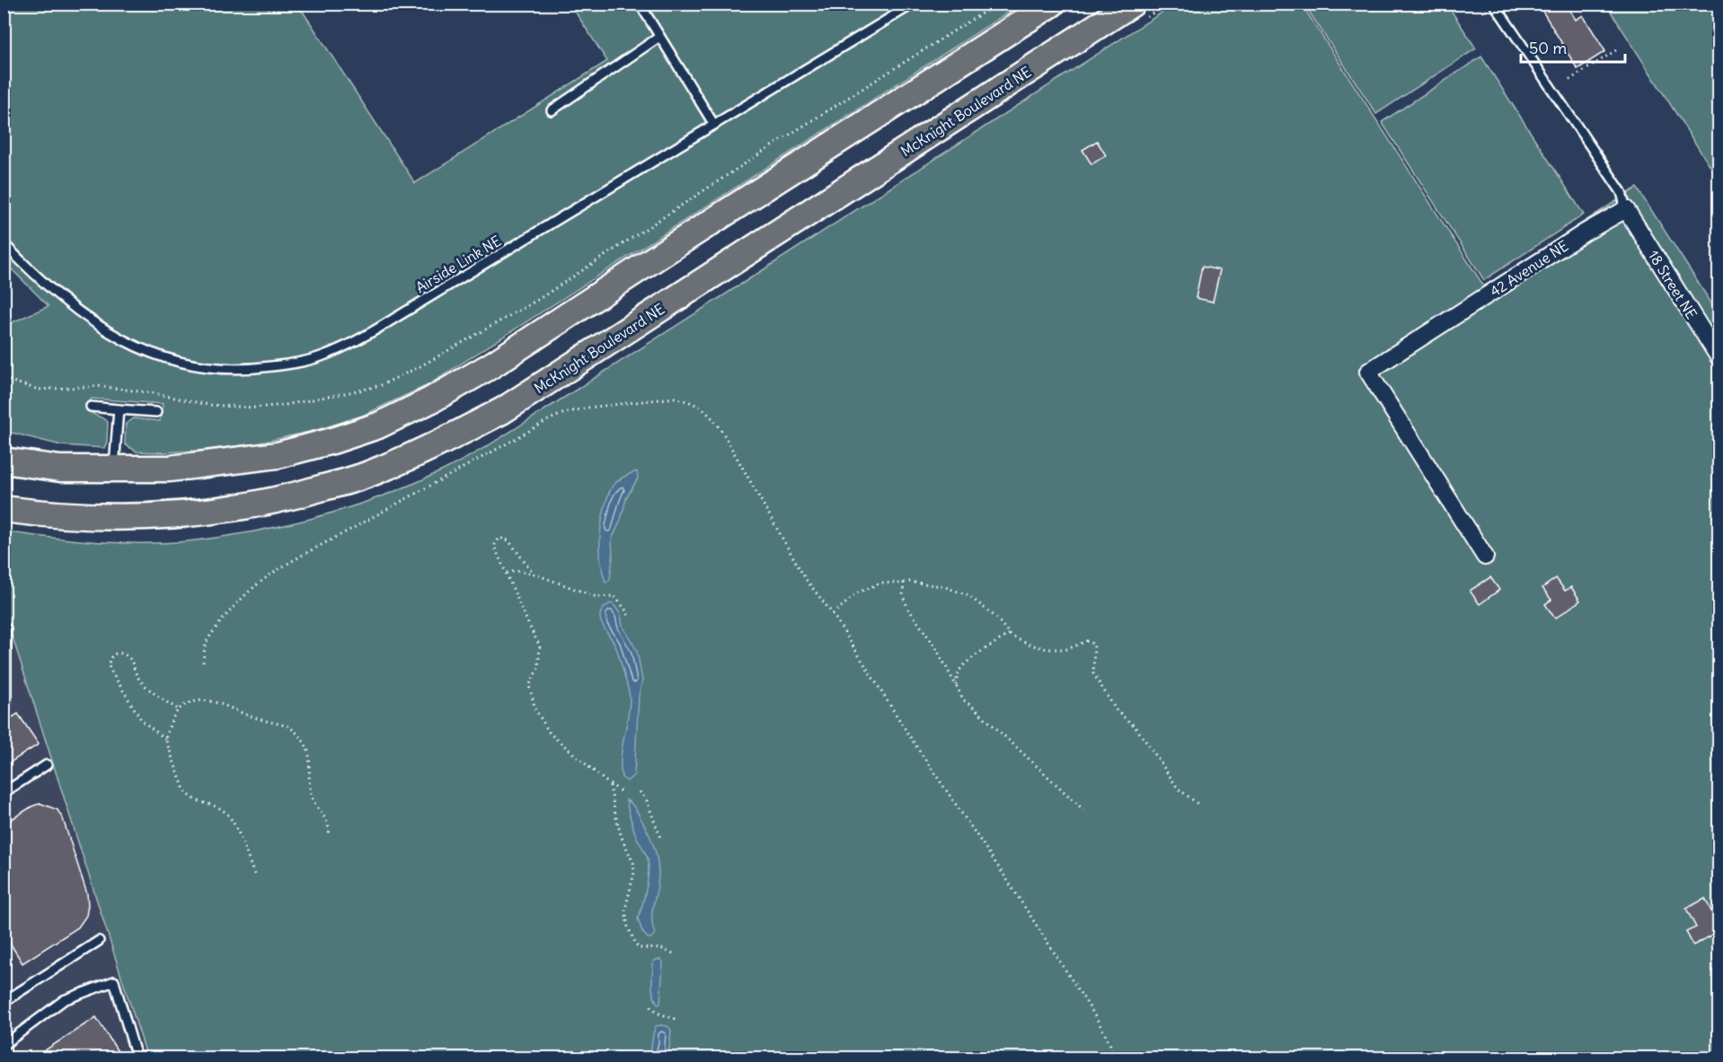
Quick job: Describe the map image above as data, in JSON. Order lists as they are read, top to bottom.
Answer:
{
  "streets": {
    "main road": ["McKnight Boulevard NE"],
    "street": ["42 Avenue NE", "18 Street NE"],
    "lane": ["Airside Link NE"]
  },
  "crossings": [
    ["42 Avenue NE", "18 Street NE"]
  ],
  "scale_bar": "50 m"
}
